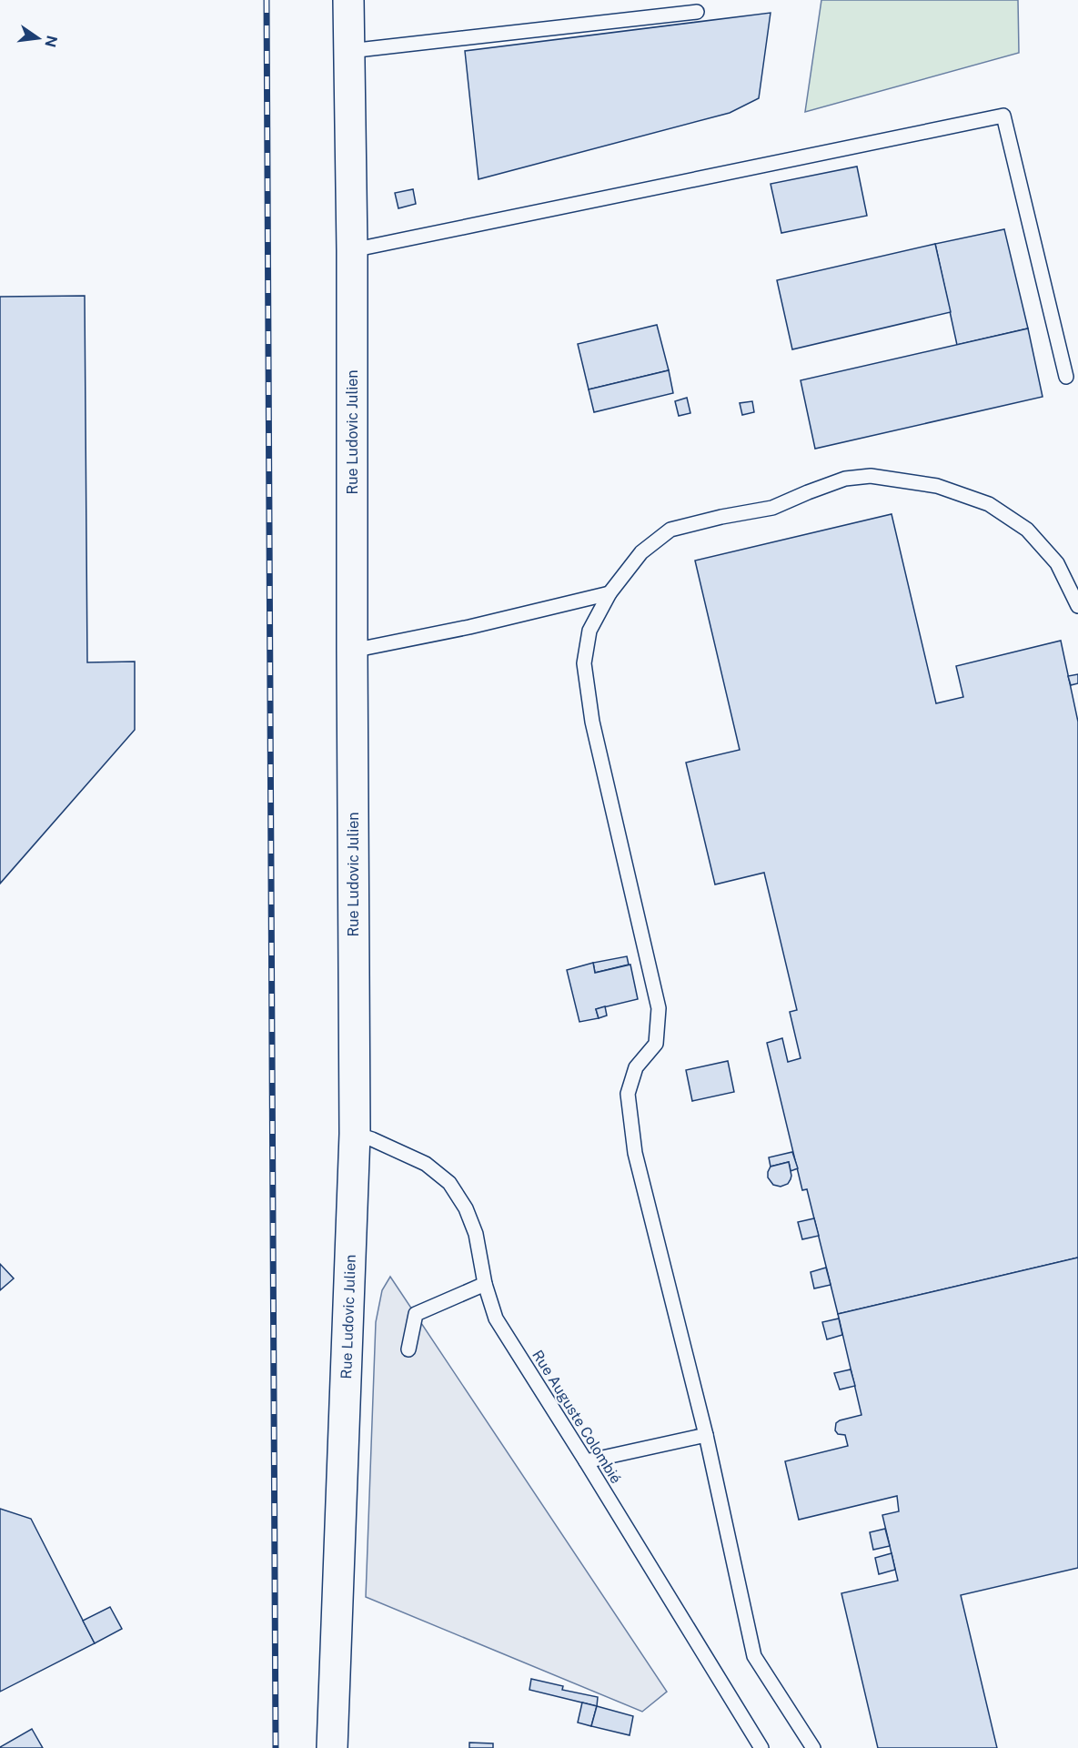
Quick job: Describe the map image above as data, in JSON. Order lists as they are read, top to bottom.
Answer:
{
  "streets": {
    "main road": ["Rue Ludovic Julien"],
    "lane": ["Rue Auguste Colombié"]
  },
  "crossings": [
    ["Rue Ludovic Julien", "Rue Auguste Colombié"]
  ],
  "north": "right"
}
